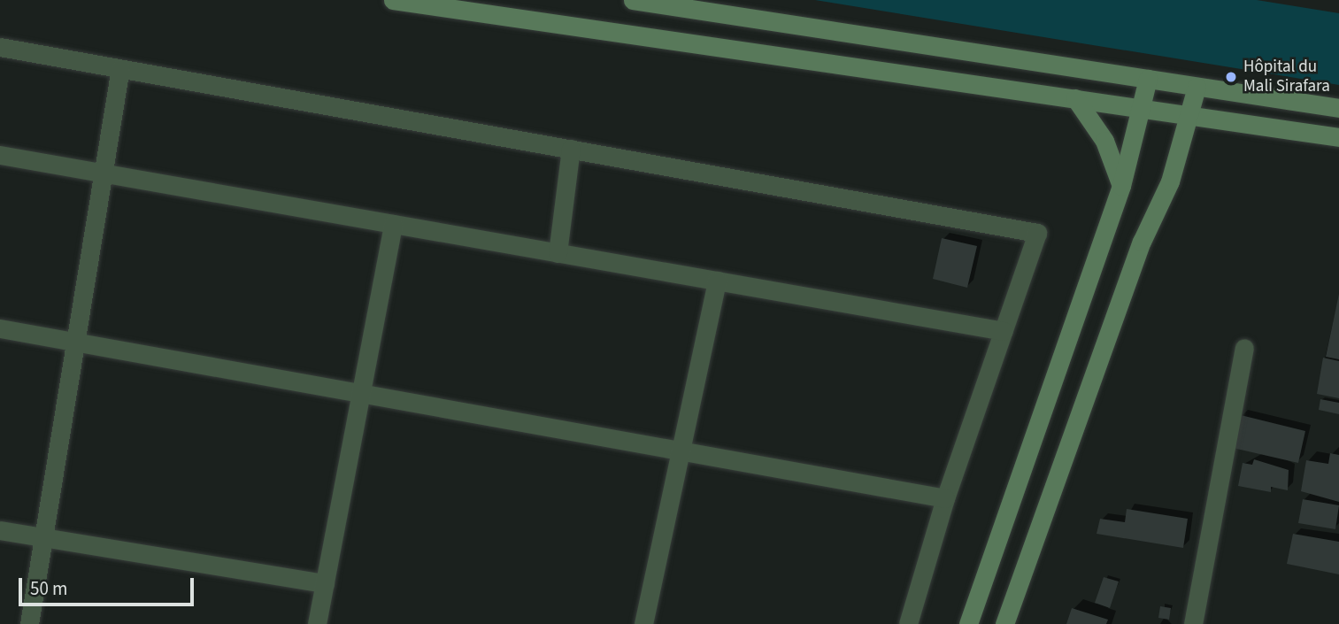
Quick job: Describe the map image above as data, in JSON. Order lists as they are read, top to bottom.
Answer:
{
  "places": ["Hôpital du Mali Sirafara"],
  "scale_bar": "50 m"
}
